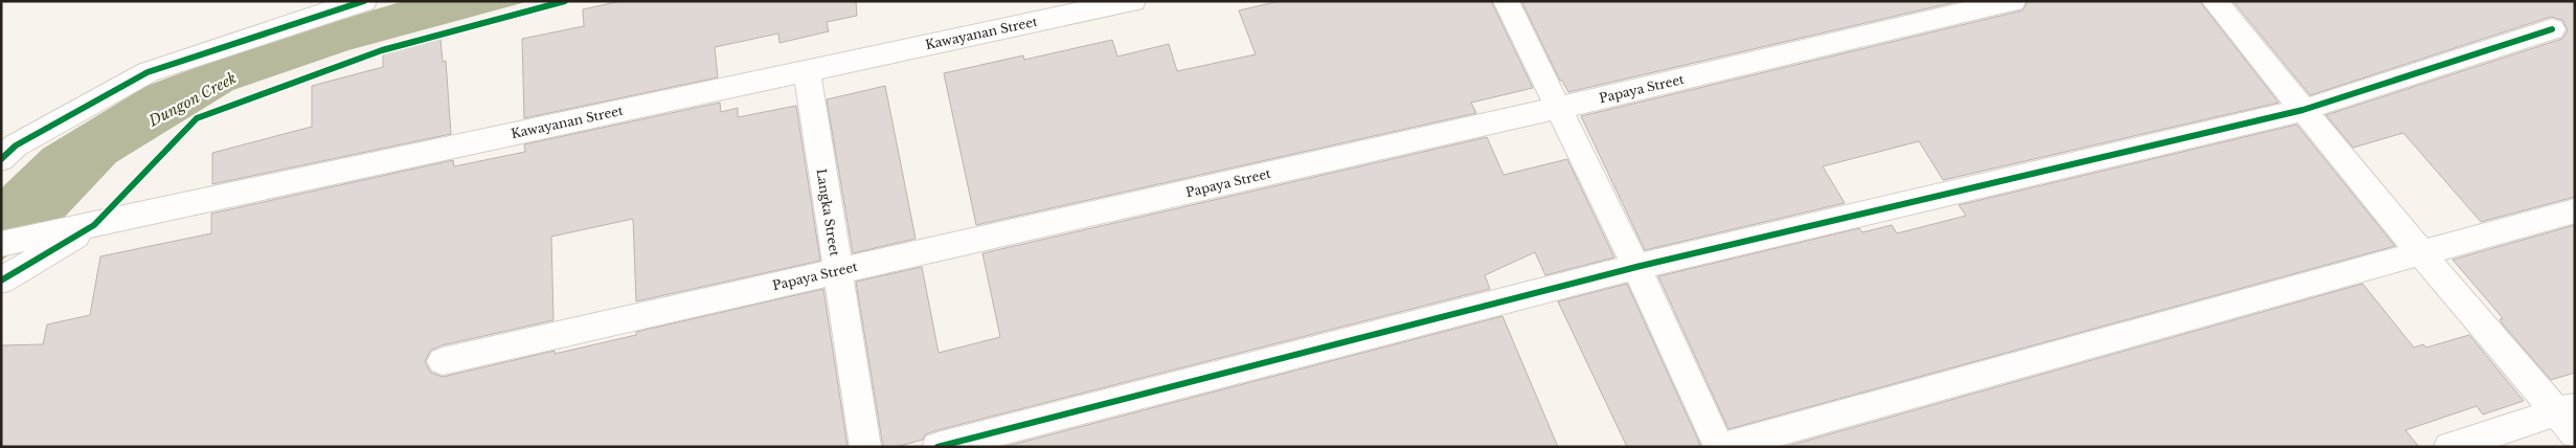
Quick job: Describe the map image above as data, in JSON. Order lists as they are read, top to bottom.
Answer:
{
  "streets": {
    "street": ["Kawayanan Street", "Papaya Street", "Langka Street"]
  },
  "crossings": [
    ["Kawayanan Street", "Langka Street"],
    ["Papaya Street", "Langka Street"]
  ],
  "water": ["Dungon Creek"]
}
